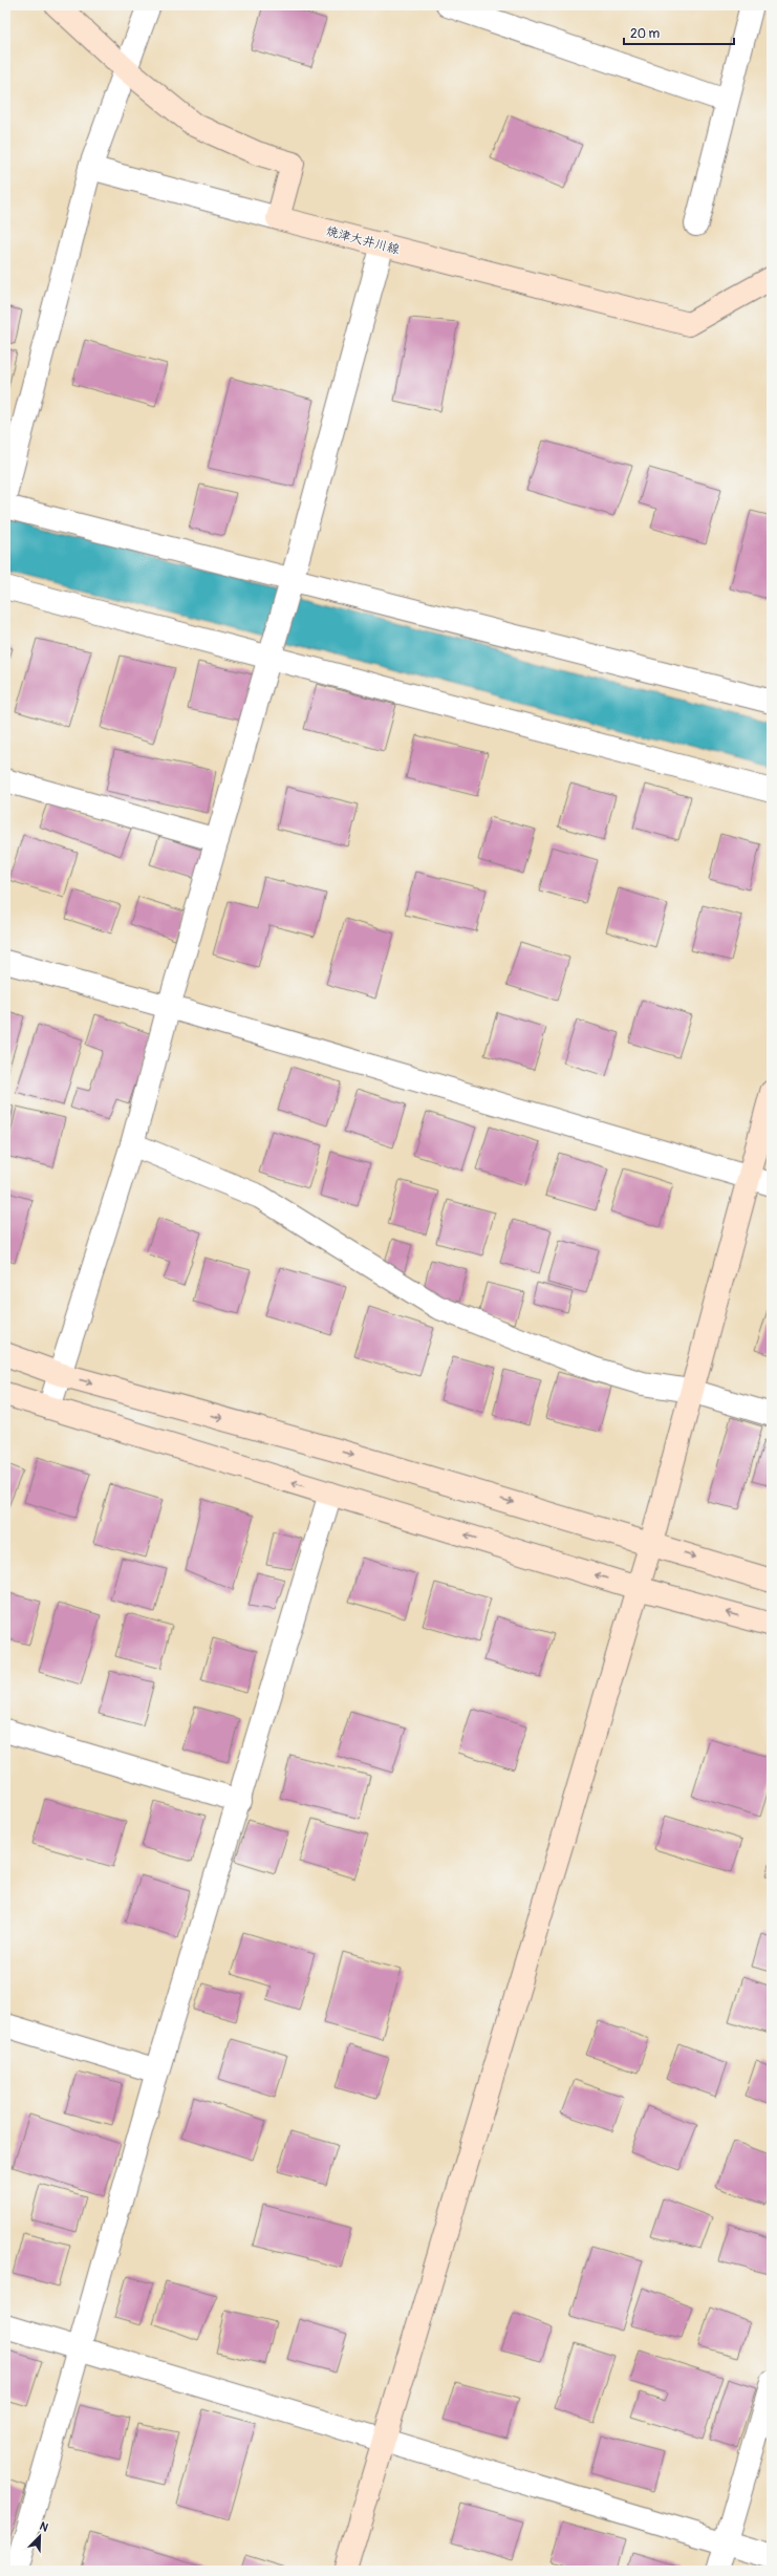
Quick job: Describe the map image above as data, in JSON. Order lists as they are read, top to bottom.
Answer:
{
  "streets": {
    "street": ["焼津大井川線"]
  },
  "scale_bar": "20 m",
  "north": "top right"
}
